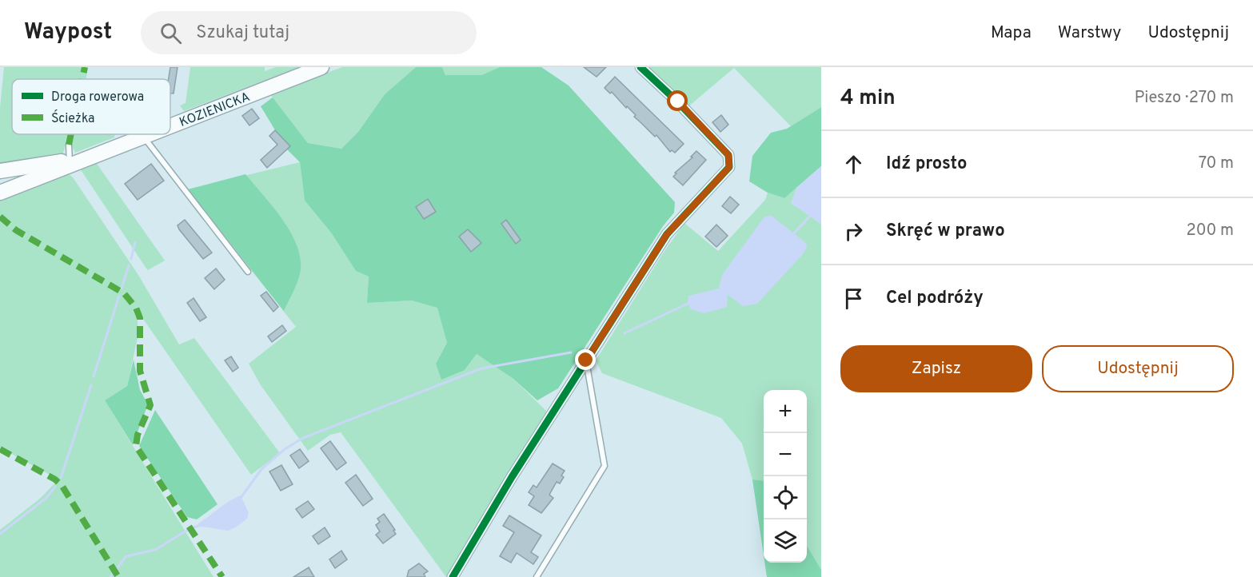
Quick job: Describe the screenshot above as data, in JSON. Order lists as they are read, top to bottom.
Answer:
{
  "streets": {
    "main road": ["KOZIENICKA"]
  },
  "legend": ["Droga rowerowa", "Ścieżka"],
  "page": {
    "header": "Waypost",
    "search": "Szukaj tutaj",
    "nav": ["Mapa", "Warstwy", "Udostępnij"],
    "heading": ["4 min", "Pieszo · 270 m"],
    "list": [
      ["Idź prosto", "70 m"],
      ["Skręć w prawo", "200 m"],
      "Cel podróży"
    ],
    "buttons": ["Zapisz", "Udostępnij"],
    "map_buttons": ["+", "−"]
  }
}
